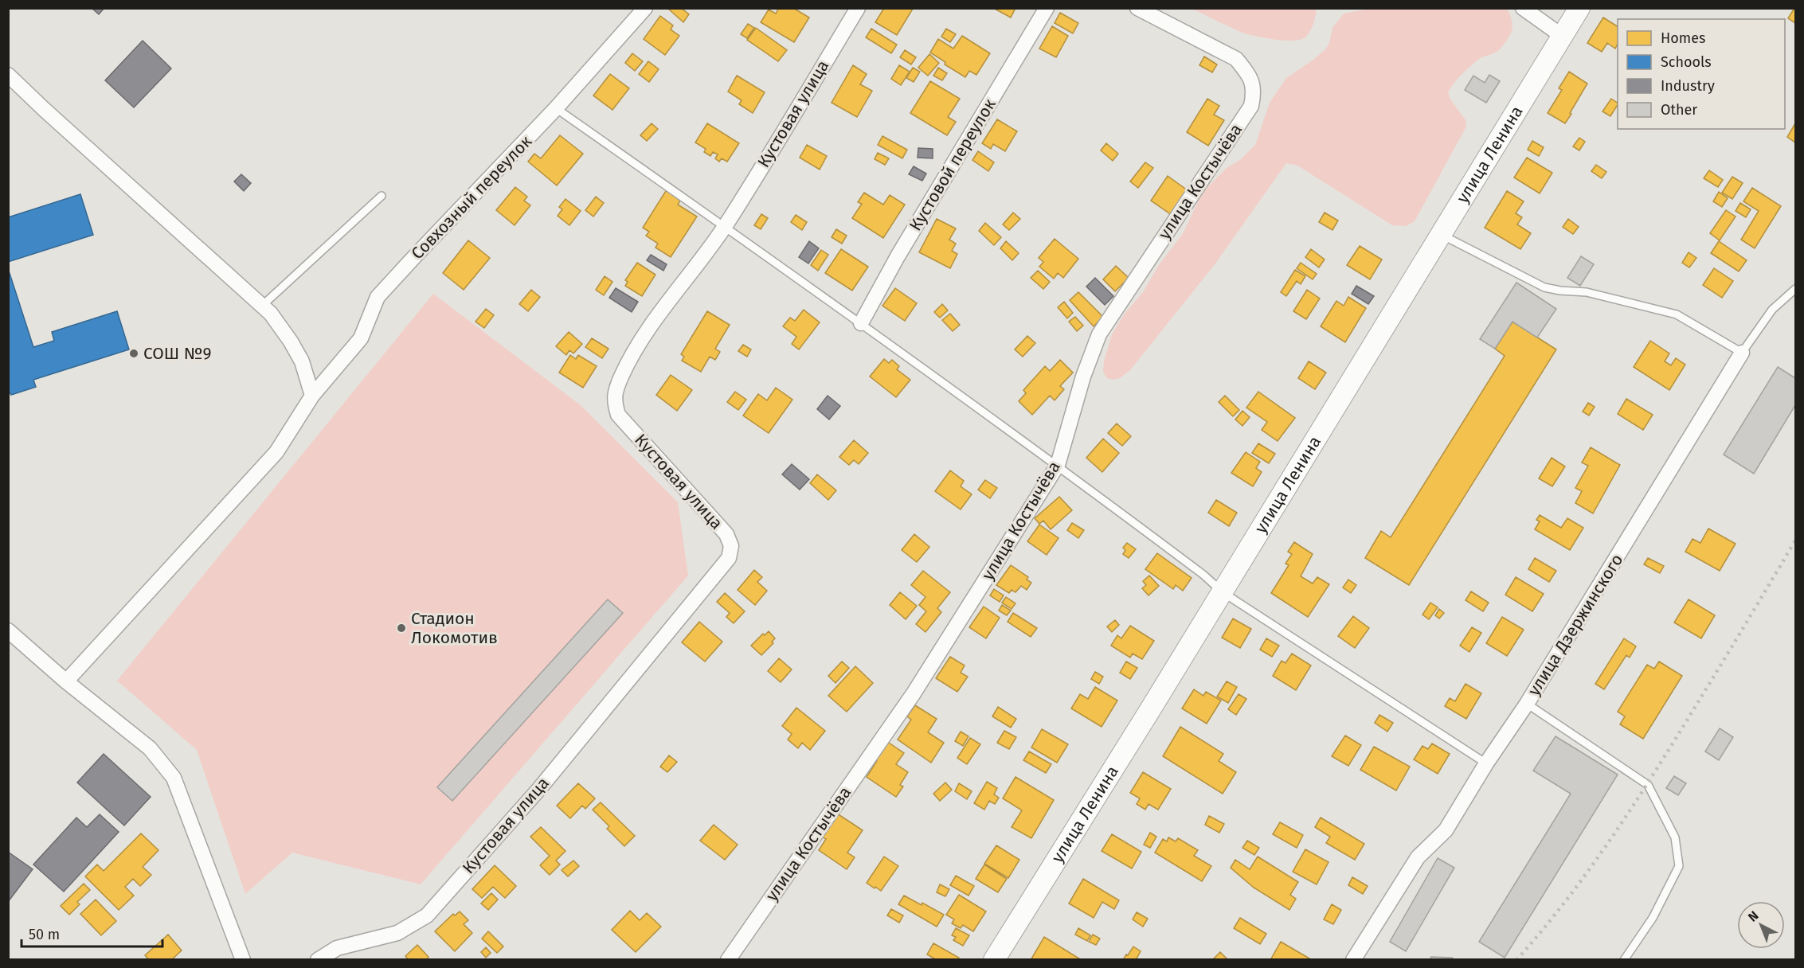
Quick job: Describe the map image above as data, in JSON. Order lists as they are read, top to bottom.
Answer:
{
  "streets": {
    "main road": ["улица Ленина"],
    "street": [
      "Кустовая улица",
      "Кустовой переулок",
      "улица Костычёва",
      "Совхозный переулок",
      "улица Дзержинского"
    ]
  },
  "places": ["СОШ №9", "Стадион Локомотив"],
  "legend": [
    "Homes",
    "Schools",
    "Industry",
    "Other"
  ],
  "scale_bar": "50 m",
  "north": "top left"
}
